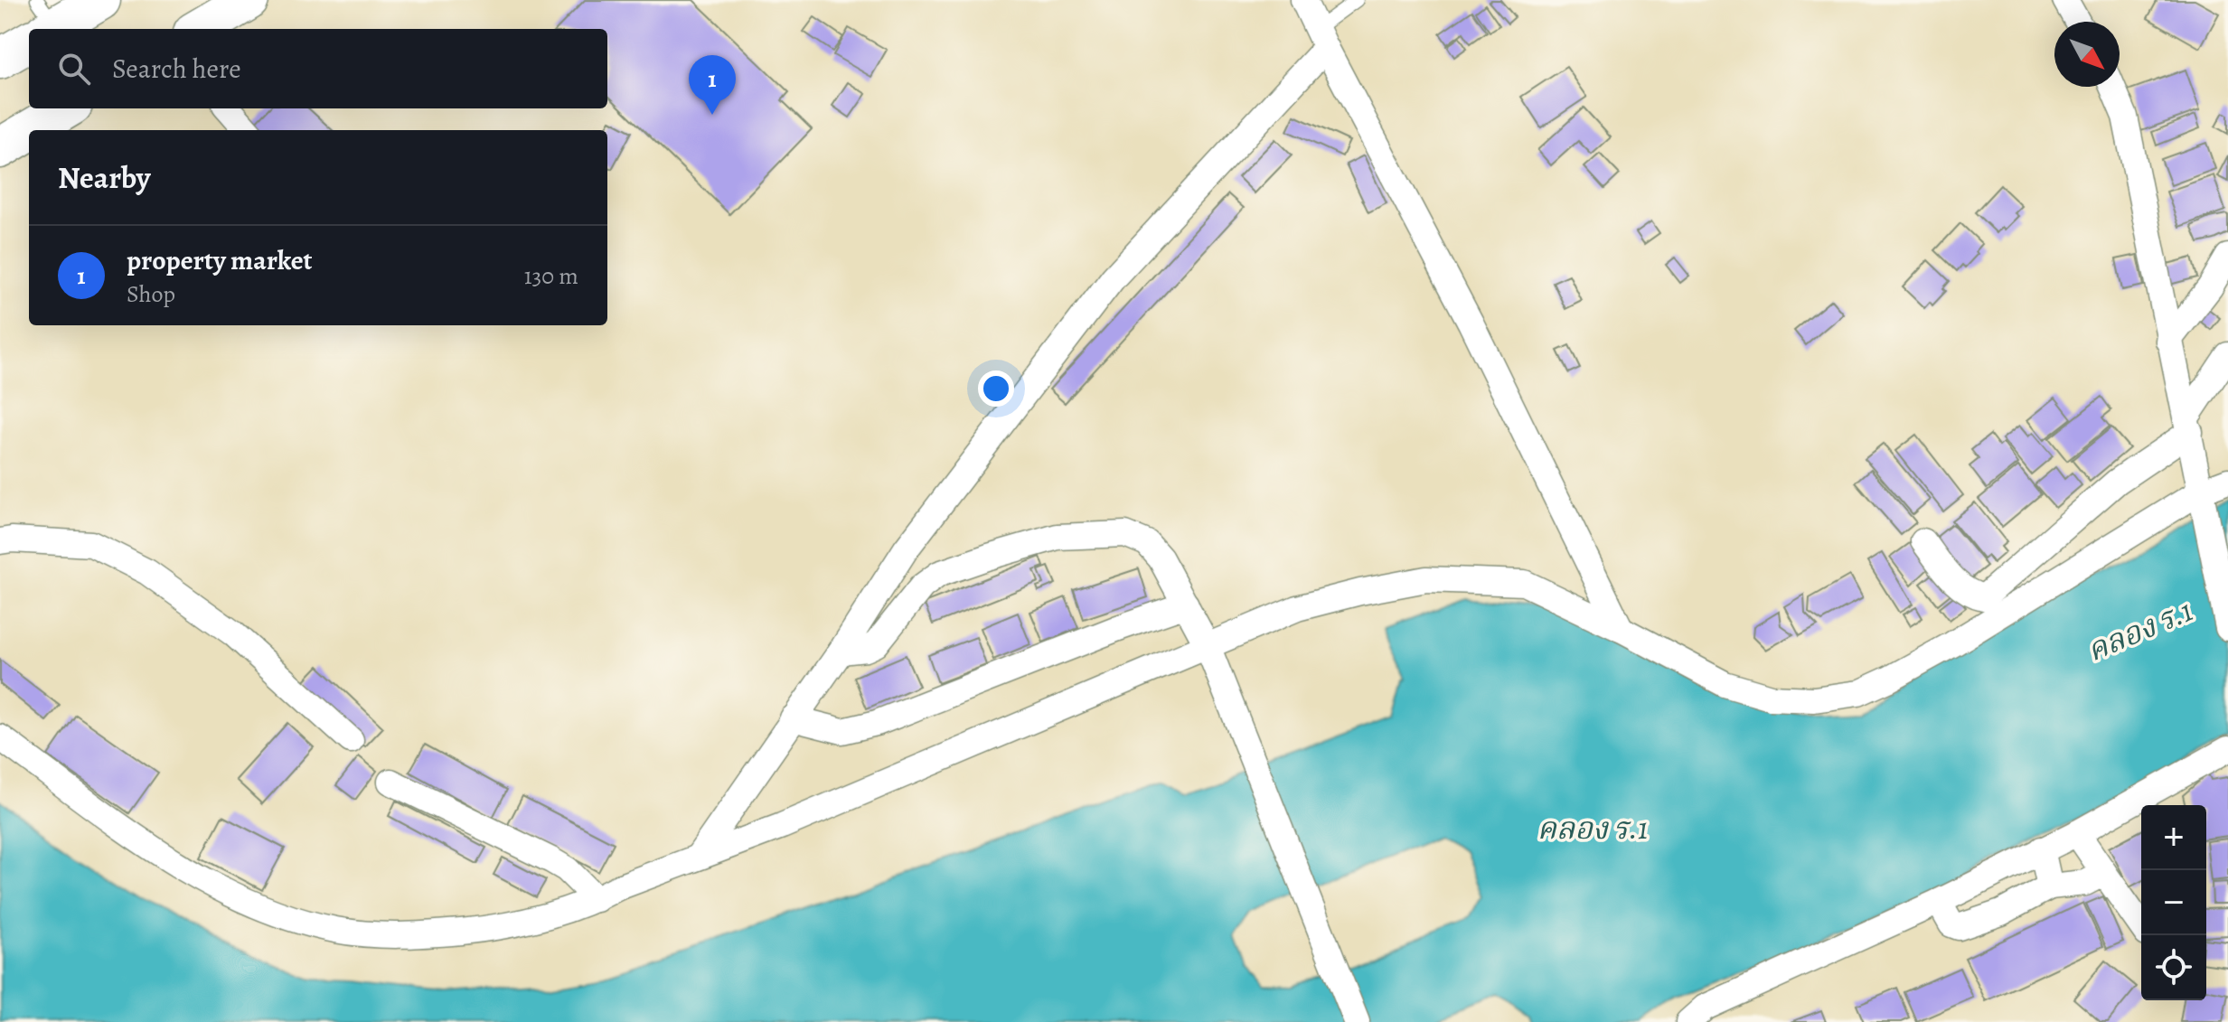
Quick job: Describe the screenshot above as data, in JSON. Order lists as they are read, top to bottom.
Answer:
{
  "water": ["คลอง ร.1"],
  "north": "bottom right",
  "page": {
    "search": "Search here",
    "pins": "1",
    "heading": "Nearby",
    "list": [
      {
        "mark": "1",
        "name": "property market",
        "note": "Shop",
        "value": "130 m"
      }
    ],
    "map_buttons": ["+", "−"]
  }
}
